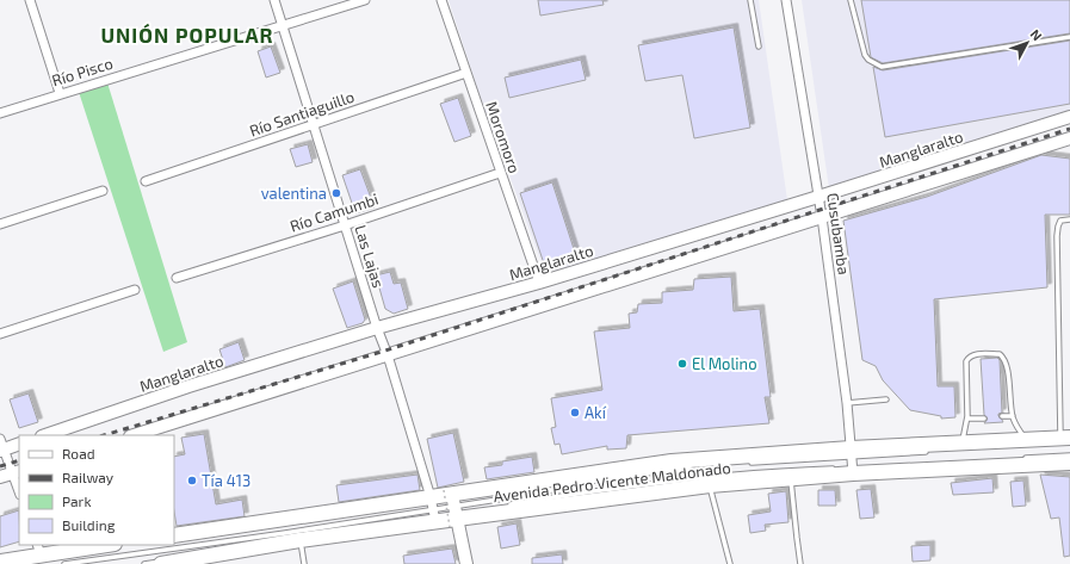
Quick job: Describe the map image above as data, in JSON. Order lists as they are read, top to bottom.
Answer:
{
  "streets": {
    "main road": ["Manglaralto", "Avenida Pedro Vicente Maldonado"],
    "street": [
      "Río Pisco",
      "Río Santiaguillo",
      "Moromoro",
      "Río Camumbi",
      "Cusubamba",
      "Las Lajas"
    ]
  },
  "crossings": [
    ["Río Pisco", "Las Lajas"],
    ["Río Santiaguillo", "Moromoro"],
    ["Río Santiaguillo", "Las Lajas"],
    ["Moromoro", "Manglaralto"],
    ["Moromoro", "Río Camumbi"],
    ["Manglaralto", "Cusubamba"],
    ["Manglaralto", "Las Lajas"],
    ["Río Camumbi", "Las Lajas"],
    ["Cusubamba", "Avenida Pedro Vicente Maldonado"],
    ["Las Lajas", "Avenida Pedro Vicente Maldonado"]
  ],
  "districts": ["UNIÓN POPULAR"],
  "places": [
    "valentina",
    "El Molino",
    "Akí",
    "Tía 413"
  ],
  "legend": [
    "Road",
    "Railway",
    "Park",
    "Building"
  ],
  "north": "top right"
}
